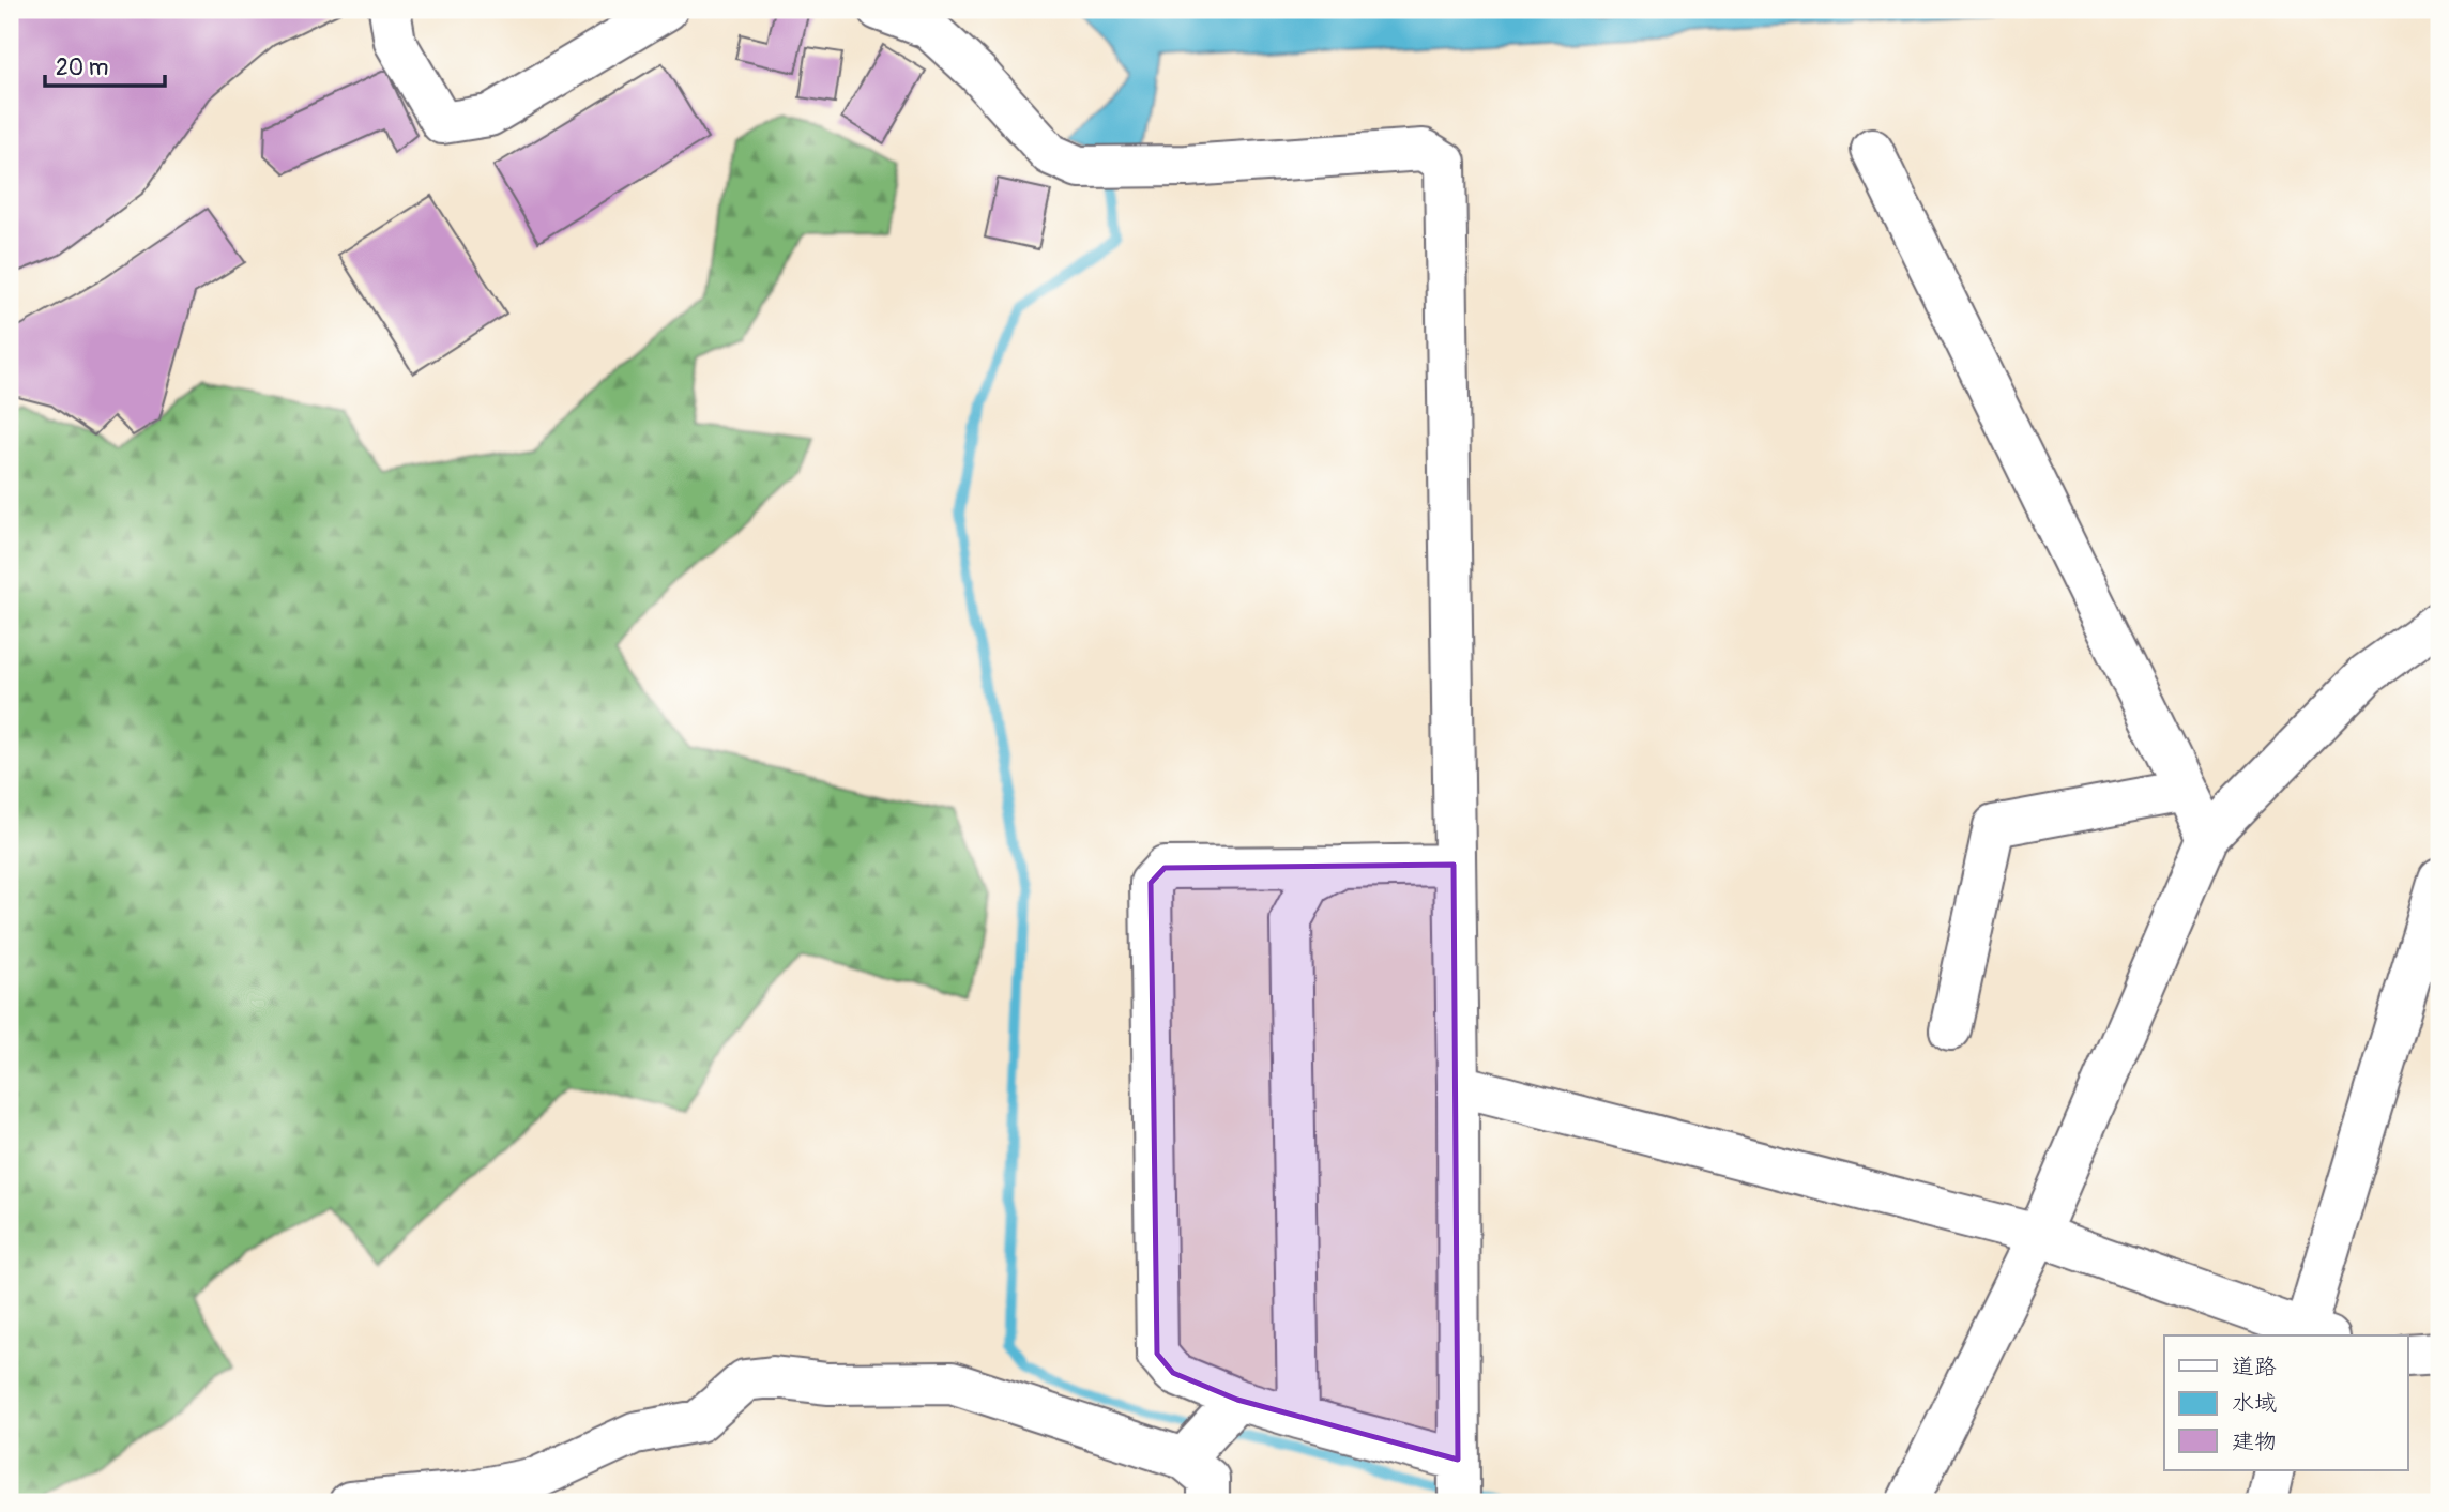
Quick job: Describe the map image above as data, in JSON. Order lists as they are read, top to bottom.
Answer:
{
  "legend": ["道路", "水域", "建物"],
  "scale_bar": "20 m"
}
